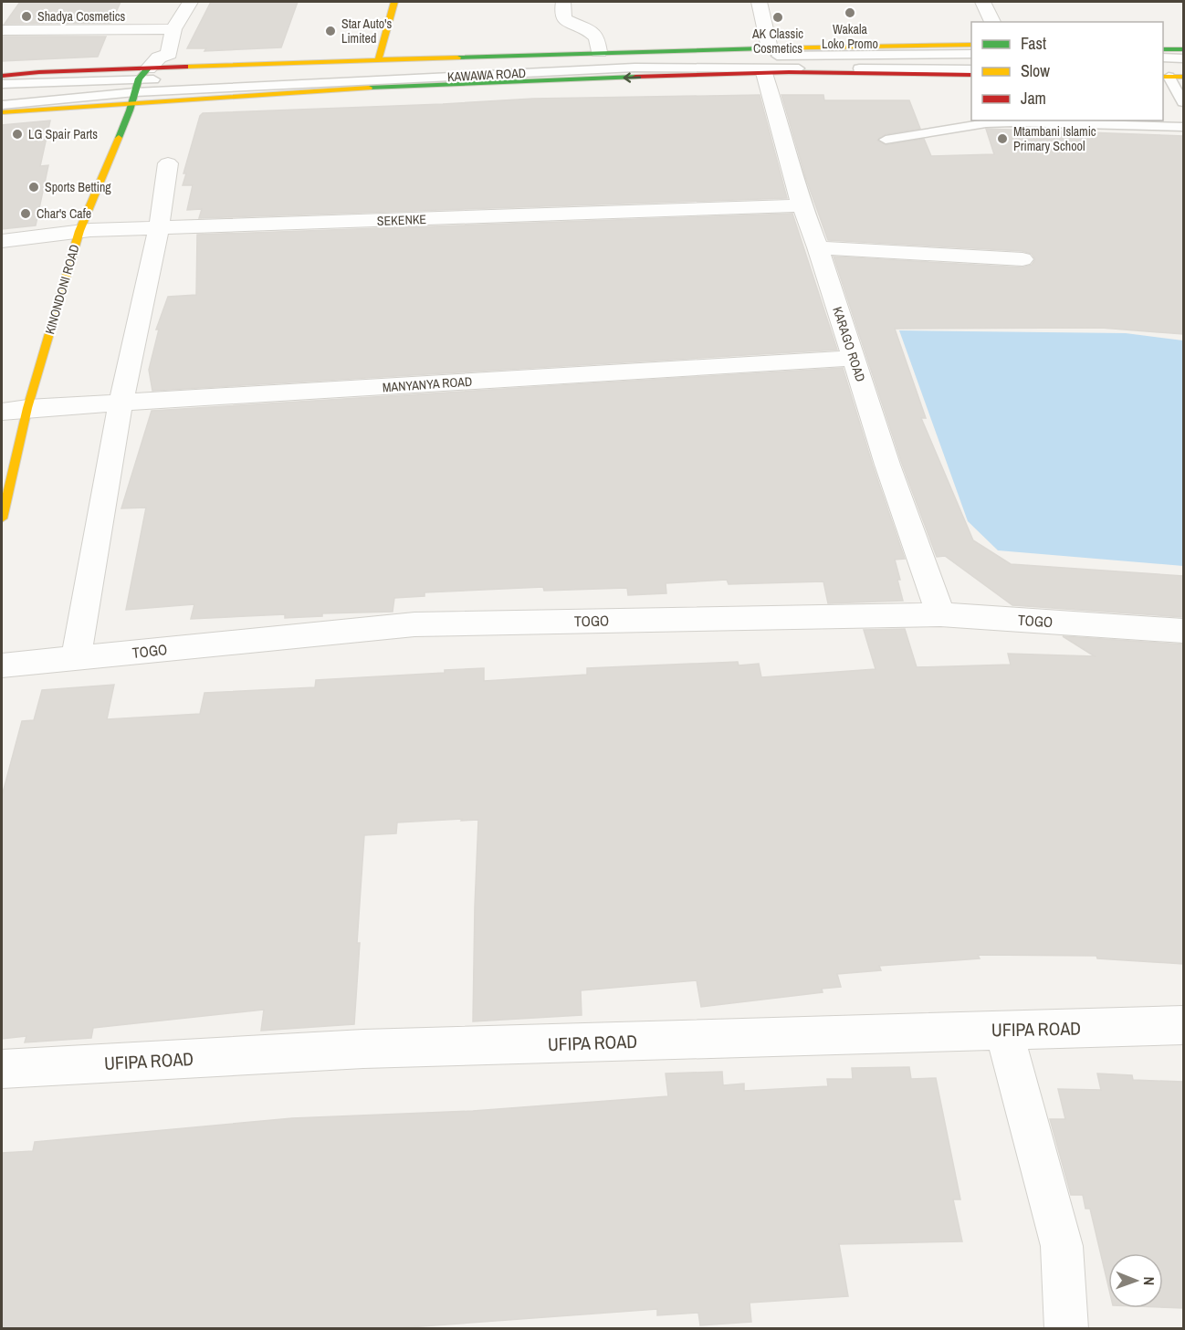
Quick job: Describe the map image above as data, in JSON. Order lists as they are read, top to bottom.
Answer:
{
  "streets": {
    "main road": ["KAWAWA ROAD", "KINONDONI ROAD"],
    "street": [
      "SEKENKE",
      "KARAGO ROAD",
      "MANYANYA ROAD",
      "TOGO",
      "UFIPA ROAD"
    ]
  },
  "crossings": [
    ["KAWAWA ROAD", "KINONDONI ROAD"],
    ["KAWAWA ROAD", "KARAGO ROAD"],
    ["SEKENKE", "KINONDONI ROAD"],
    ["SEKENKE", "KARAGO ROAD"],
    ["KINONDONI ROAD", "MANYANYA ROAD"],
    ["KARAGO ROAD", "MANYANYA ROAD"],
    ["KARAGO ROAD", "TOGO"]
  ],
  "places": [
    "Wakala Loko Promo",
    "Shadya Cosmetics",
    "AK Classic Cosmetics",
    "Star Auto's Limited",
    "LG Spair Parts",
    "Mtambani Islamic Primary School",
    "Sports Betting",
    "Char's Cafe"
  ],
  "legend": ["Fast", "Slow", "Jam"],
  "north": "right"
}
